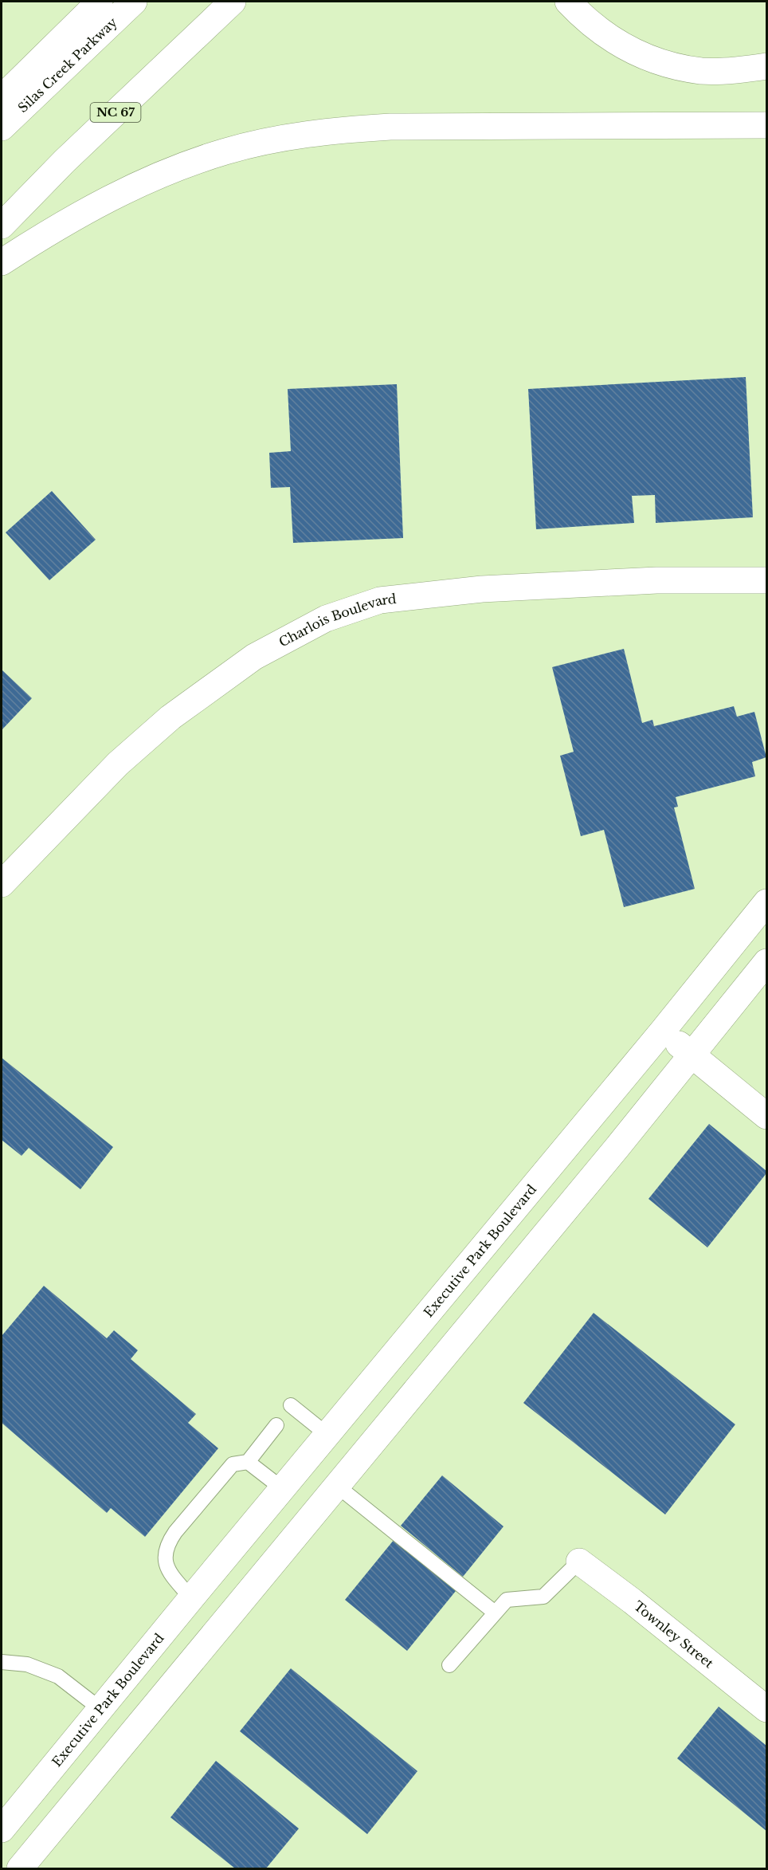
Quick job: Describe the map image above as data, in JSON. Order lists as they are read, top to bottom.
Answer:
{
  "streets": {
    "main road": [
      "Silas Creek Parkway",
      "NC 67",
      "Charlois Boulevard",
      "Executive Park Boulevard",
      "Townley Street"
    ]
  }
}
